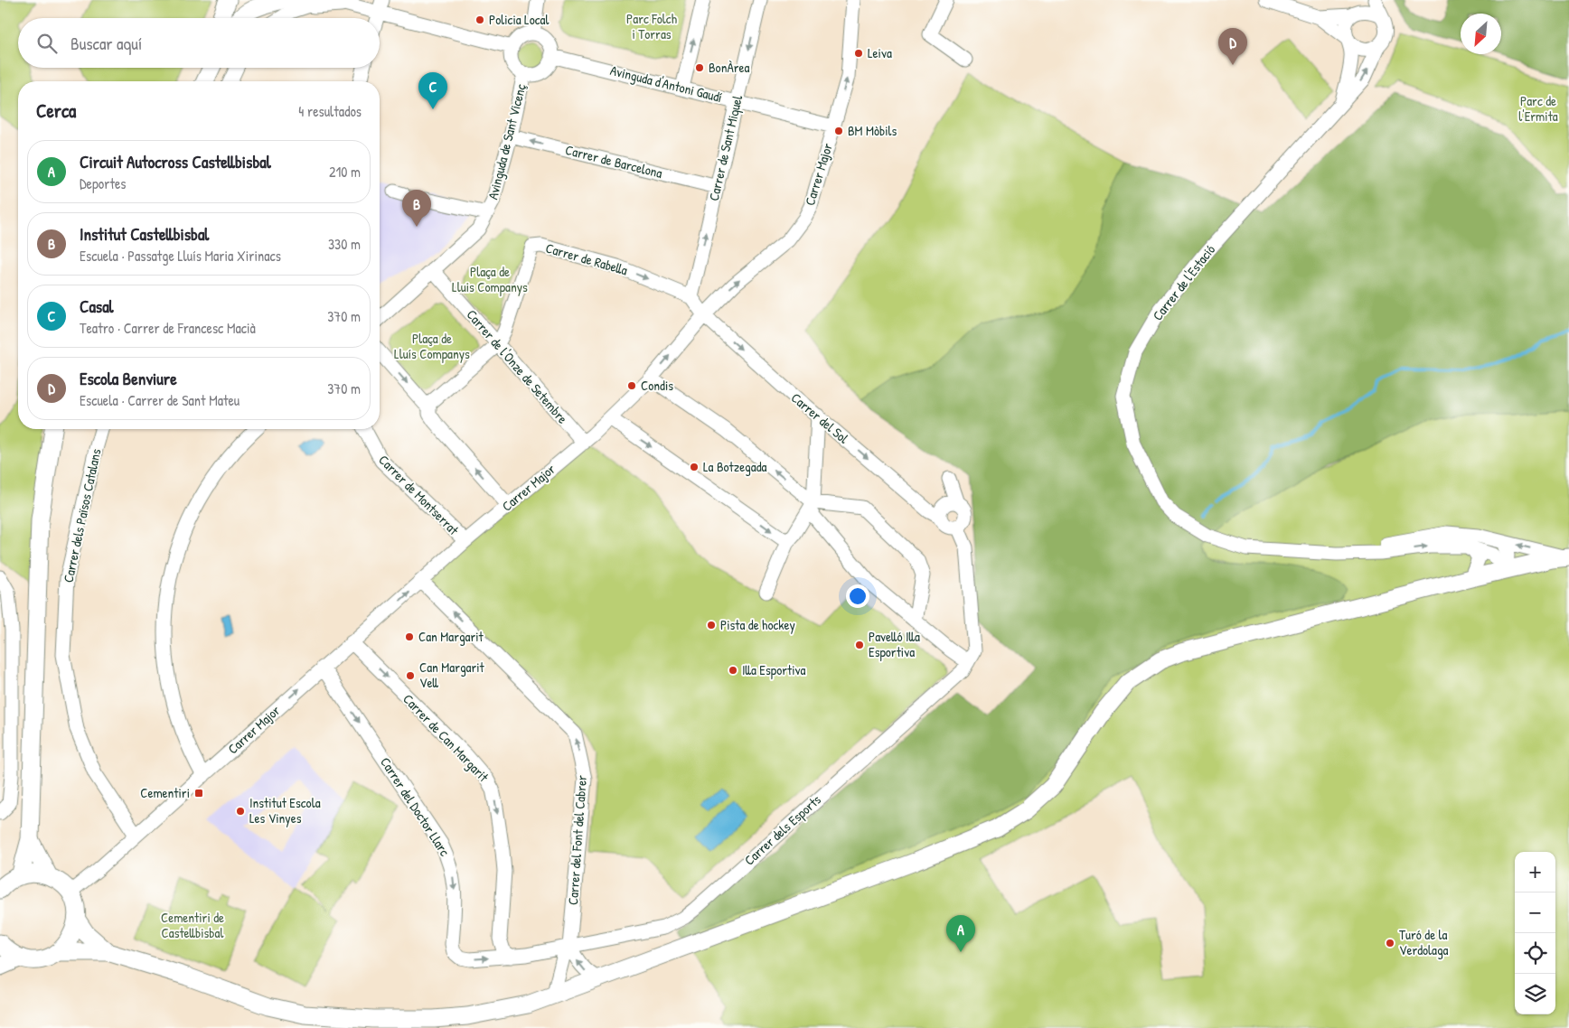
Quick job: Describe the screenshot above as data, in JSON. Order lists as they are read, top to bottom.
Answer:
{
  "streets": {
    "street": [
      "Avinguda d'Antoni Gaudí",
      "Avinguda de Sant Vicenç",
      "Carrer de Sant Miquel",
      "Carrer de Barcelona",
      "Carrer Major",
      "Carrer de Rabella",
      "Carrer de l'Estació",
      "Carrer de l'Onze de Setembre",
      "Carrer del Sol",
      "Carrer de Montserrat",
      "Carrer dels Països Catalans",
      "Carrer de Can Margarit",
      "Carrer del Doctor Llarc",
      "Carrer dels Esports",
      "Carrer del Font del Cabrer"
    ]
  },
  "crossings": [
    ["Avinguda d'Antoni Gaudí", "Avinguda de Sant Vicenç"],
    ["Avinguda d'Antoni Gaudí", "Carrer de Sant Miquel"],
    ["Avinguda d'Antoni Gaudí", "Carrer Major"],
    ["Avinguda de Sant Vicenç", "Carrer de Barcelona"],
    ["Avinguda de Sant Vicenç", "Carrer de l'Onze de Setembre"],
    ["Carrer de Sant Miquel", "Carrer de Barcelona"],
    ["Carrer de Sant Miquel", "Carrer de Rabella"],
    ["Carrer Major", "Carrer de l'Onze de Setembre"],
    ["Carrer Major", "Carrer del Sol"],
    ["Carrer Major", "Carrer de Montserrat"],
    ["Carrer Major", "Carrer dels Països Catalans"],
    ["Carrer Major", "Carrer de Can Margarit"],
    ["Carrer Major", "Carrer del Doctor Llarc"],
    ["Carrer Major", "Carrer del Font del Cabrer"],
    ["Carrer de Rabella", "Carrer de l'Onze de Setembre"],
    ["Carrer de Can Margarit", "Carrer del Doctor Llarc"],
    ["Carrer del Doctor Llarc", "Carrer dels Esports"],
    ["Carrer del Doctor Llarc", "Carrer del Font del Cabrer"],
    ["Carrer dels Esports", "Carrer del Font del Cabrer"]
  ],
  "one_way": [
    "Carrer de Barcelona",
    "Carrer Major",
    "Carrer de Can Margarit",
    "Carrer del Doctor Llarc",
    "Carrer del Font del Cabrer"
  ],
  "parks": [
    "Parc Folch i Torras",
    "Parc de l'Ermita",
    "Plaça de Lluis Companys",
    "Plaça de Lluís Companys",
    "Cementiri de Castellbisbal"
  ],
  "places": {
    "other": [
      "Policia Local",
      "Leiva",
      "BonÀrea",
      "BM Mòbils",
      "Condis",
      "La Botzegada",
      "Pista de hockey",
      "Can Margarit",
      "Pavelló Illa Esportiva",
      "Illa Esportiva",
      "Can Margarit Vell",
      "Institut Escola Les Vinyes",
      "Turó de la Verdolaga"
    ],
    "transit": ["Cementiri"]
  },
  "north": "bottom left",
  "page": {
    "search": "Buscar aquí",
    "pins": [
      "D",
      "C",
      "B",
      "A"
    ],
    "heading": ["Cerca", "4 resultados"],
    "list": [
      {
        "mark": "A",
        "name": "Circuit Autocross Castellbisbal",
        "note": "Deportes",
        "value": "210 m"
      },
      {
        "mark": "B",
        "name": "Institut Castellbisbal",
        "note": "Escuela · Passatge Lluís Maria Xirinacs",
        "value": "330 m"
      },
      {
        "mark": "C",
        "name": "Casal",
        "note": "Teatro · Carrer de Francesc Macià",
        "value": "370 m"
      },
      {
        "mark": "D",
        "name": "Escola Benviure",
        "note": "Escuela · Carrer de Sant Mateu",
        "value": "370 m"
      }
    ],
    "map_buttons": ["+", "−"]
  }
}
